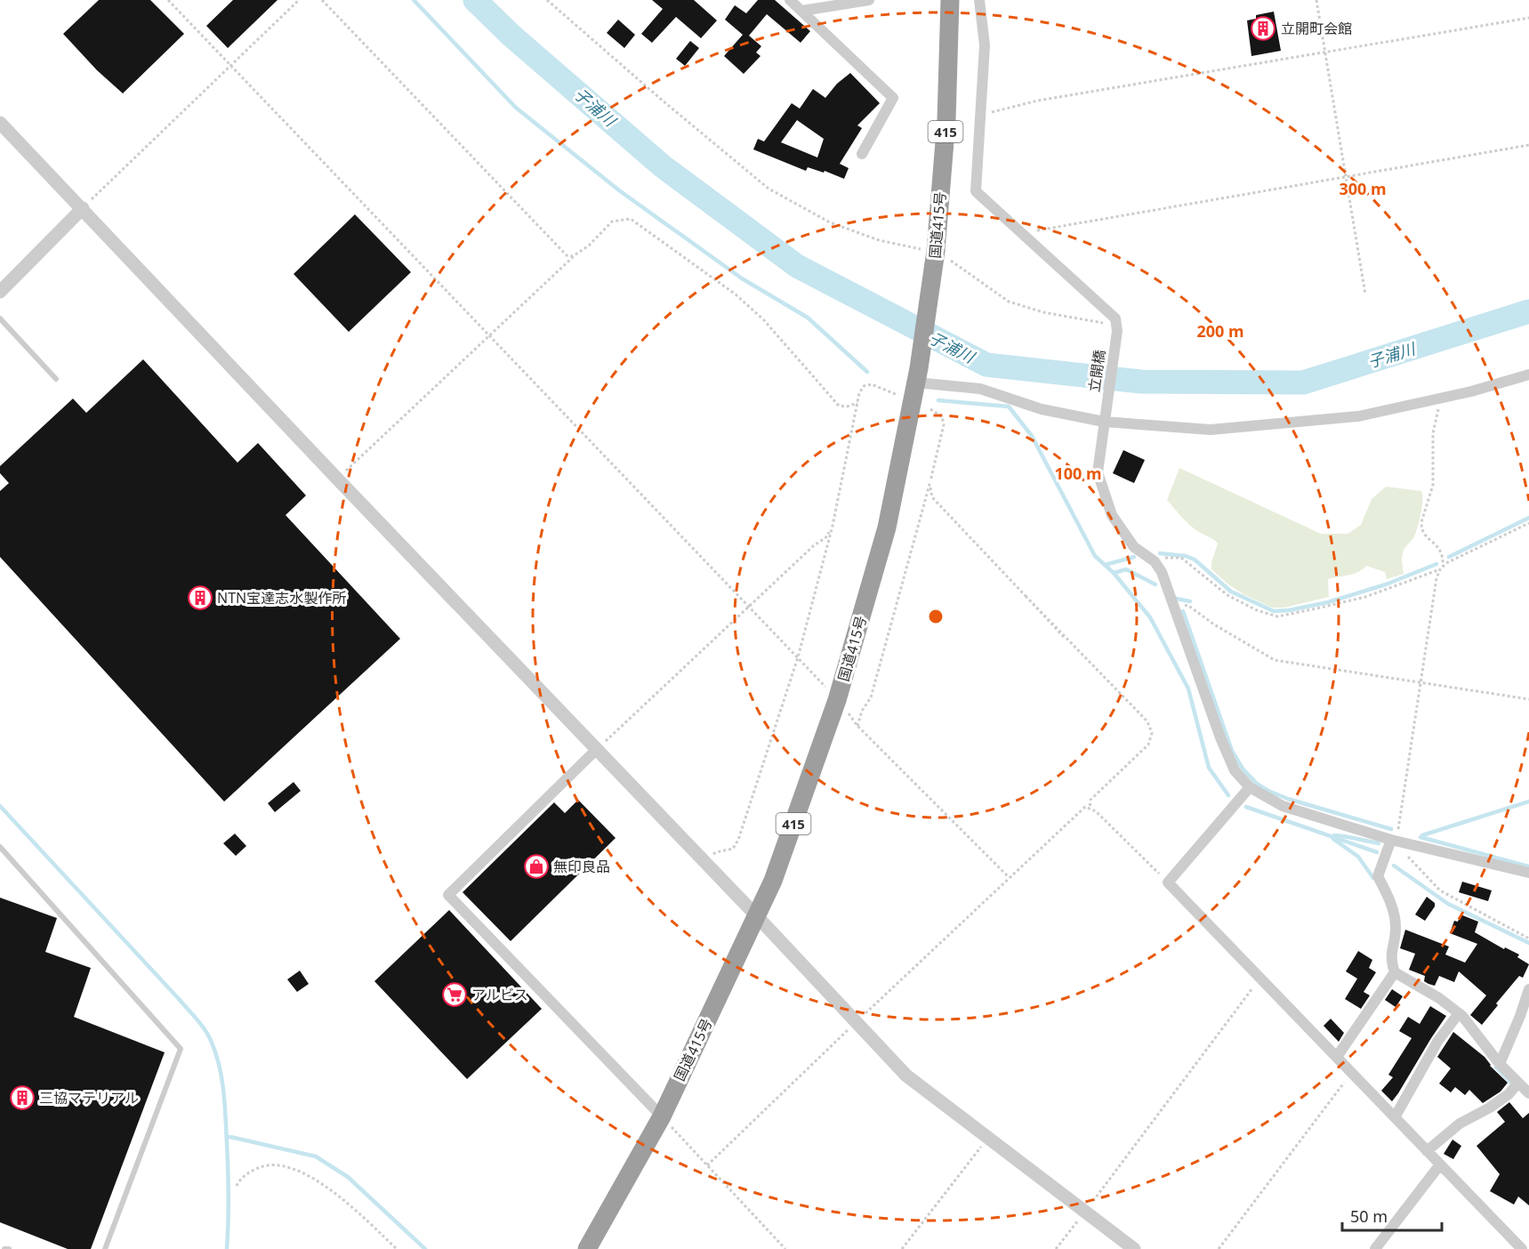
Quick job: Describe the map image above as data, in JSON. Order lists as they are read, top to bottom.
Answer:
{
  "streets": {
    "highway": ["415", "国道415号"],
    "street": ["立開橋"]
  },
  "water": ["子浦川"],
  "places": {
    "building": ["立開町会館", "NTN宝達志水製作所", "三協マテリアル"],
    "shop": ["無印良品"],
    "supermarket": ["アルビス"]
  },
  "scale_bar": "50 m",
  "rings": ["300 m", "200 m", "100 m"]
}
